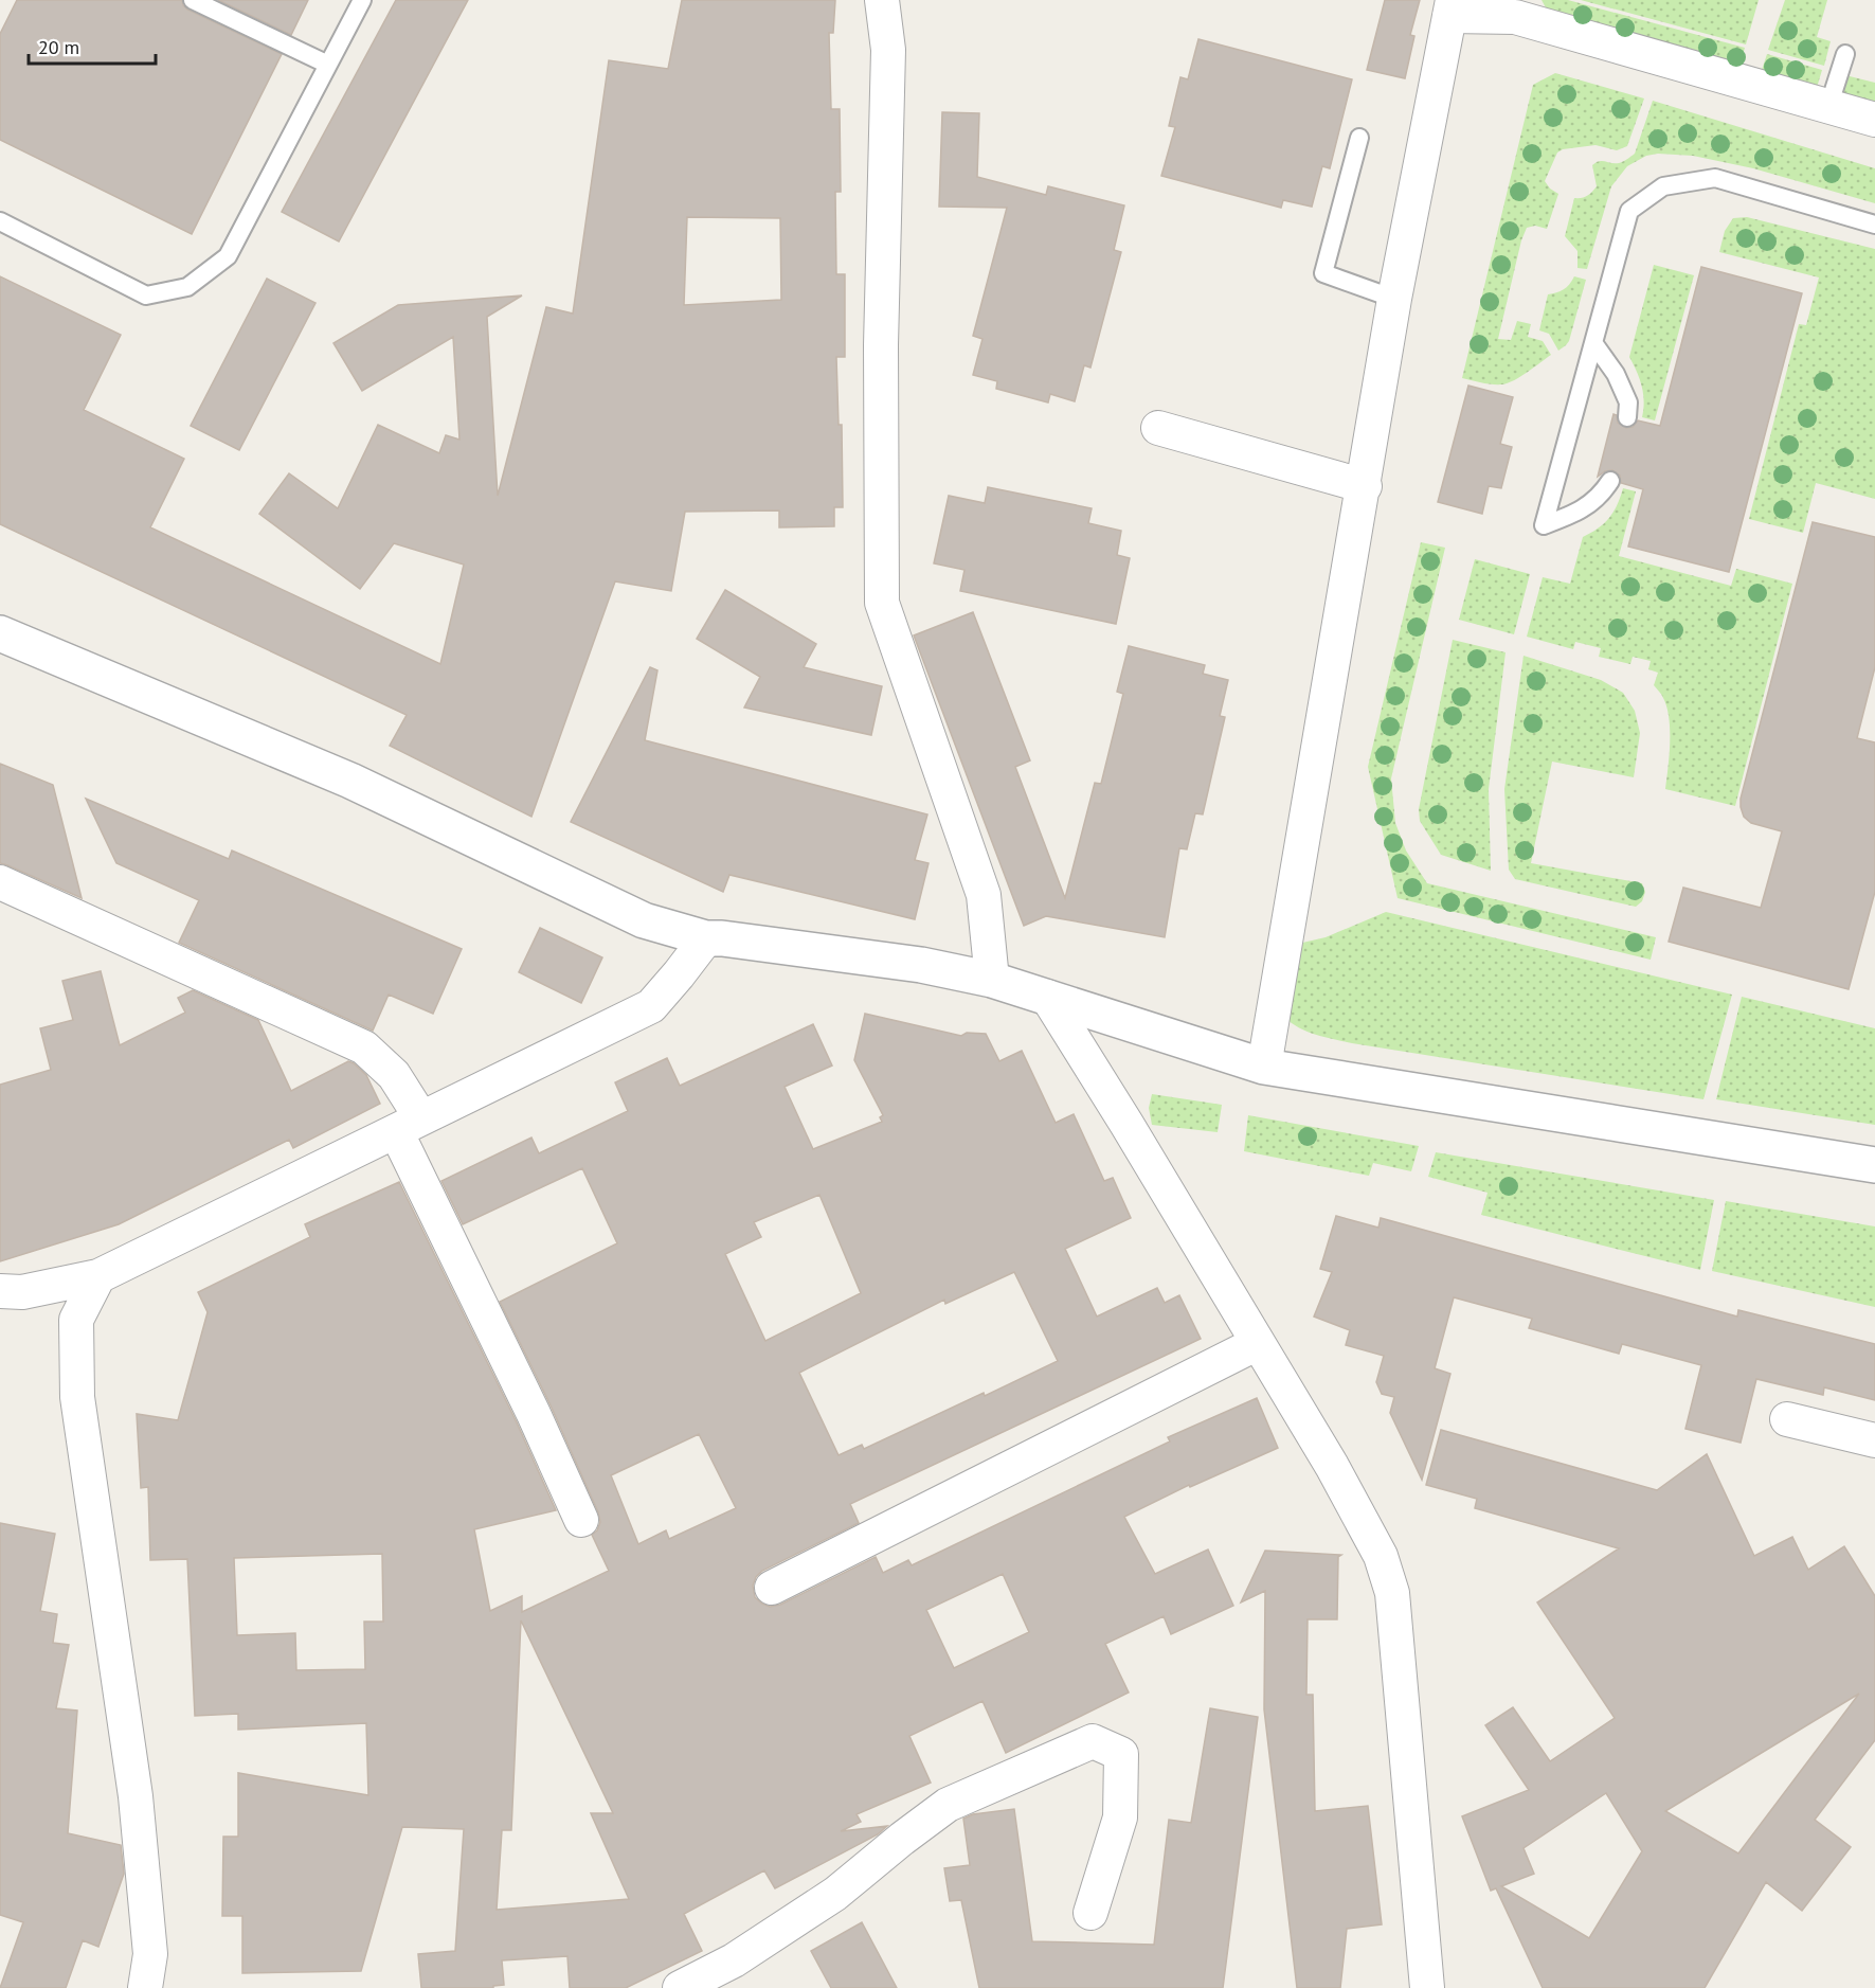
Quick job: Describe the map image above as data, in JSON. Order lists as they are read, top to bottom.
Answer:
{
  "scale_bar": "20 m"
}
